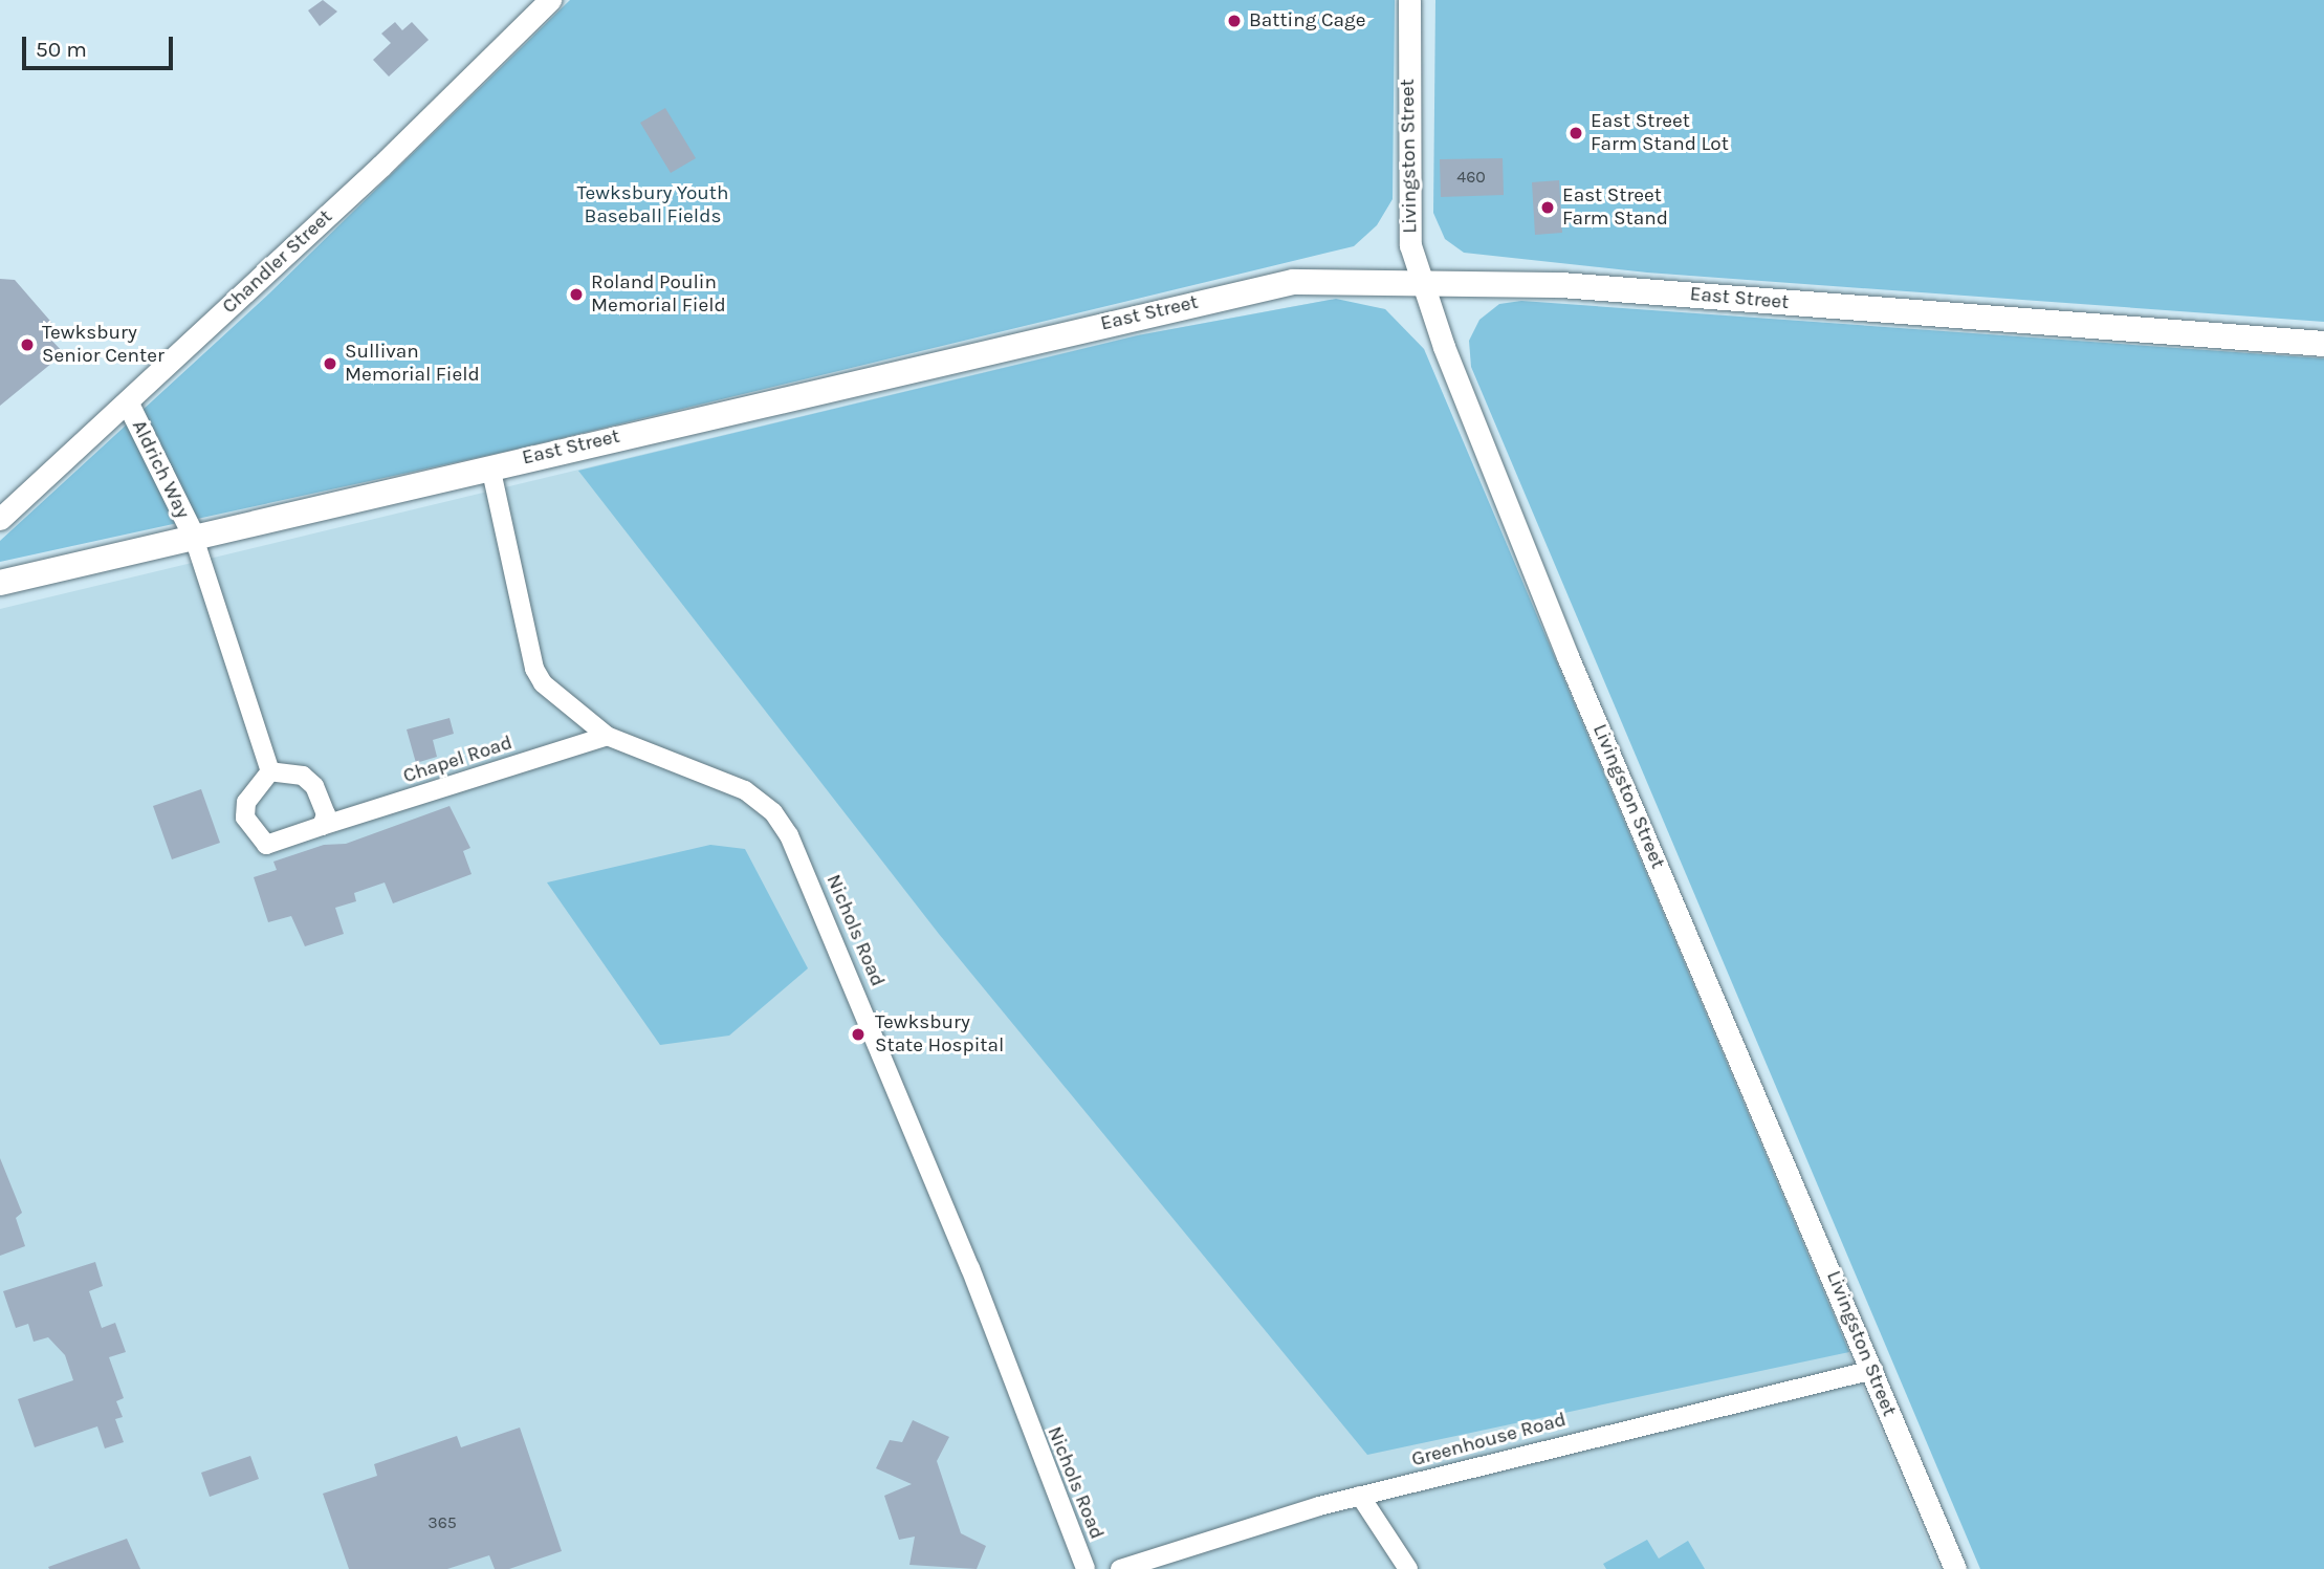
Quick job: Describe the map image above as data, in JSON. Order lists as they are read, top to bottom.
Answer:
{
  "streets": {
    "main road": ["East Street"],
    "street": [
      "Livingston Street",
      "Chandler Street",
      "Aldrich Way",
      "Chapel Road",
      "Nichols Road",
      "Greenhouse Road"
    ]
  },
  "crossings": [
    ["Livingston Street", "East Street"],
    ["Livingston Street", "Greenhouse Road"],
    ["Chandler Street", "Aldrich Way"],
    ["East Street", "Aldrich Way"],
    ["East Street", "Nichols Road"],
    ["Chapel Road", "Nichols Road"]
  ],
  "parks": ["Tewksbury Youth Baseball Fields"],
  "places": [
    "Batting Cage",
    "East Street Farm Stand Lot",
    "East Street Farm Stand",
    "Roland Poulin Memorial Field",
    "Tewksbury Senior Center",
    "Sullivan Memorial Field",
    "Tewksbury State Hospital"
  ],
  "house_numbers": ["460", "365"],
  "scale_bar": "50 m"
}
